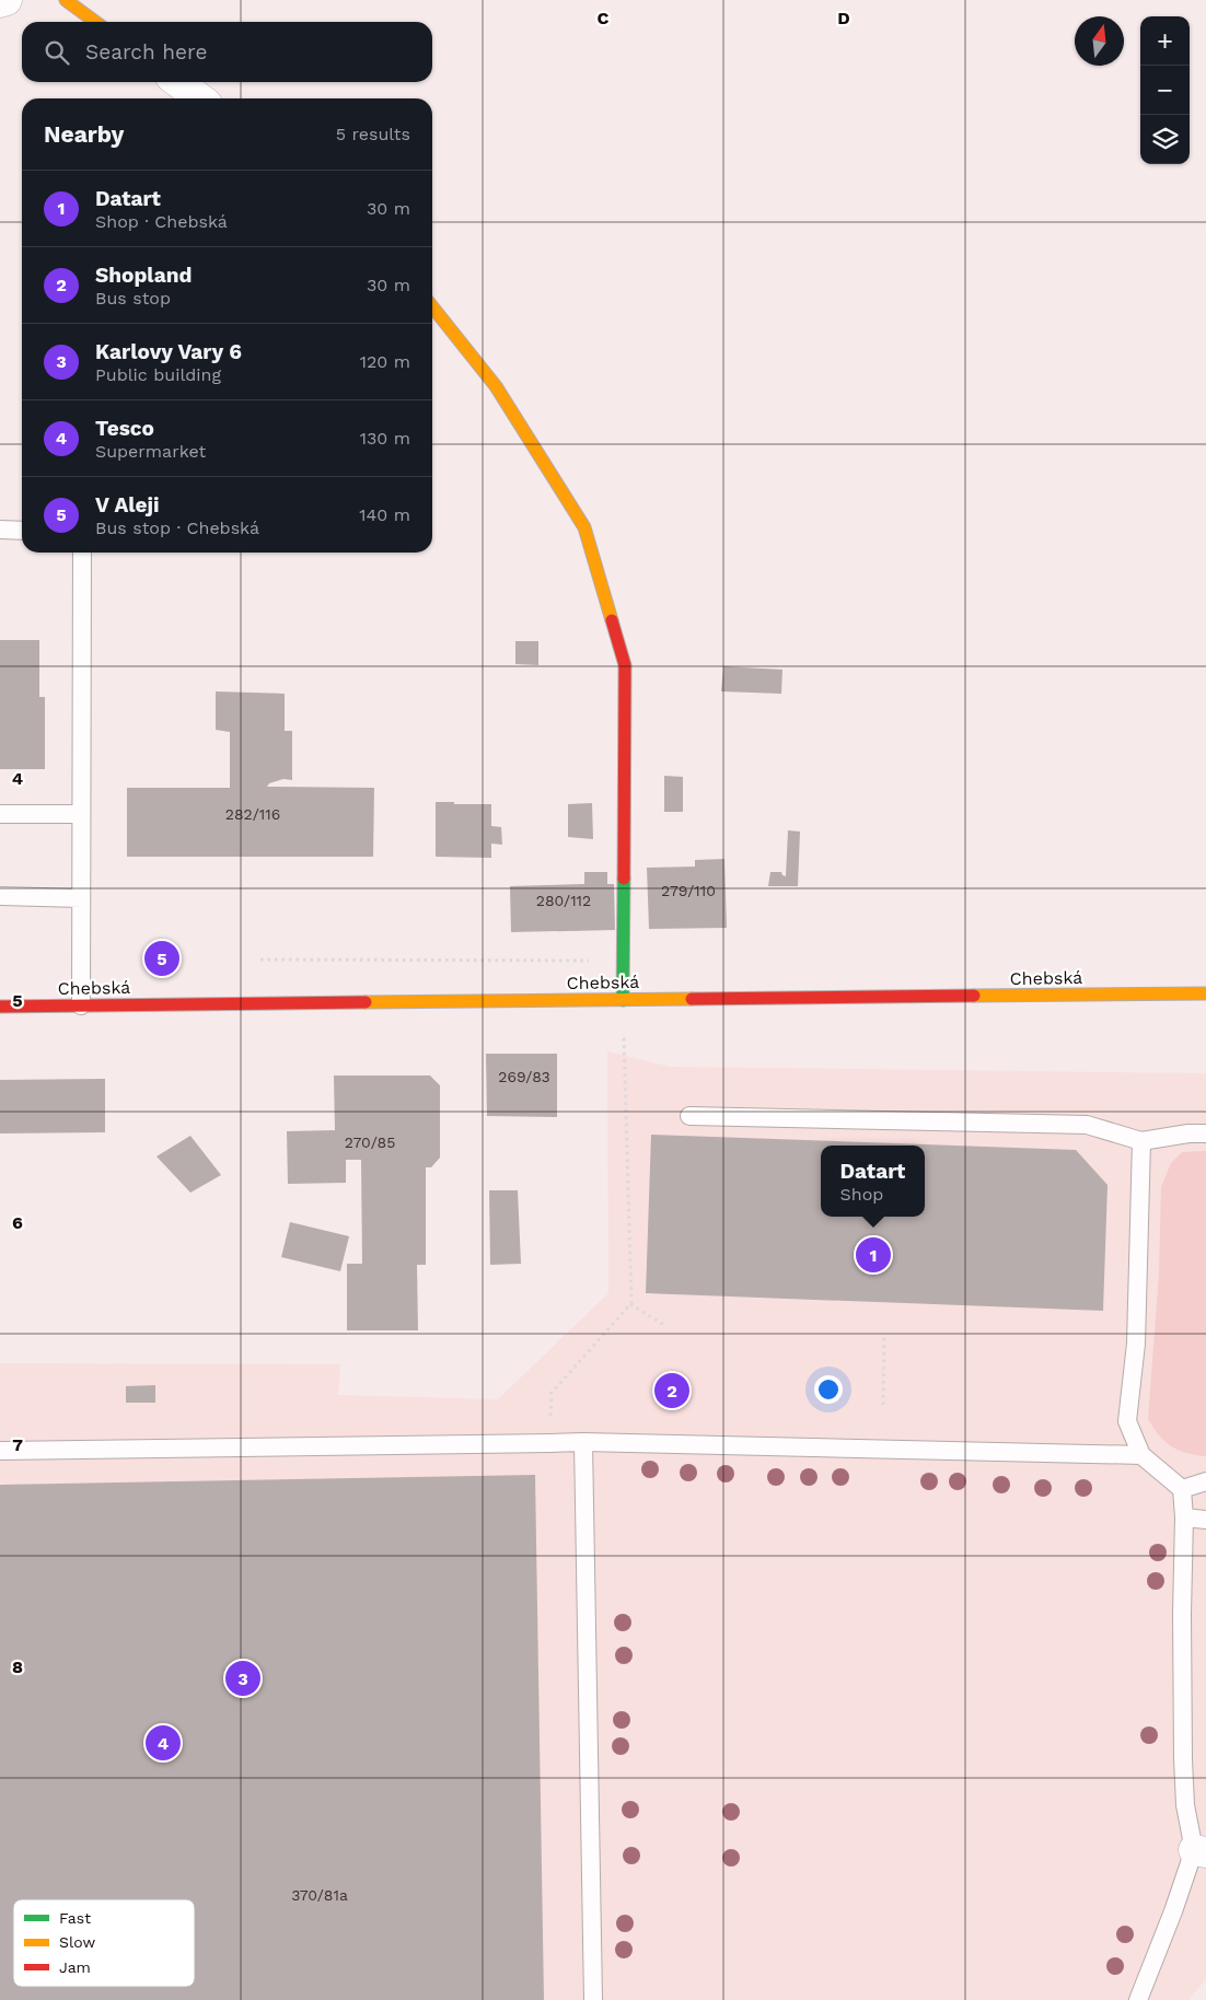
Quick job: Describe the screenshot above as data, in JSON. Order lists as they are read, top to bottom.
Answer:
{
  "streets": {
    "street": ["Chebská"]
  },
  "house_numbers": [
    "282/116",
    "279/110",
    "280/112",
    "269/83",
    "270/85",
    "370/81a"
  ],
  "legend": ["Fast", "Slow", "Jam"],
  "north": "top",
  "page": {
    "map_buttons": ["+", "−"],
    "search": "Search here",
    "heading": ["Nearby", "5 results"],
    "list": [
      {
        "mark": "1",
        "name": "Datart",
        "note": "Shop · Chebská",
        "value": "30 m"
      },
      {
        "mark": "2",
        "name": "Shopland",
        "note": "Bus stop",
        "value": "30 m"
      },
      {
        "mark": "3",
        "name": "Karlovy Vary 6",
        "note": "Public building",
        "value": "120 m"
      },
      {
        "mark": "4",
        "name": "Tesco",
        "note": "Supermarket",
        "value": "130 m"
      },
      {
        "mark": "5",
        "name": "V Aleji",
        "note": "Bus stop · Chebská",
        "value": "140 m"
      }
    ],
    "pins": [
      "5",
      "1",
      "2",
      "3",
      "4"
    ],
    "popup": ["Datart", "Shop"]
  },
  "grid": {
    "columns": ["C", "D"],
    "rows": [
      "4",
      "5",
      "6",
      "7",
      "8"
    ]
  }
}
